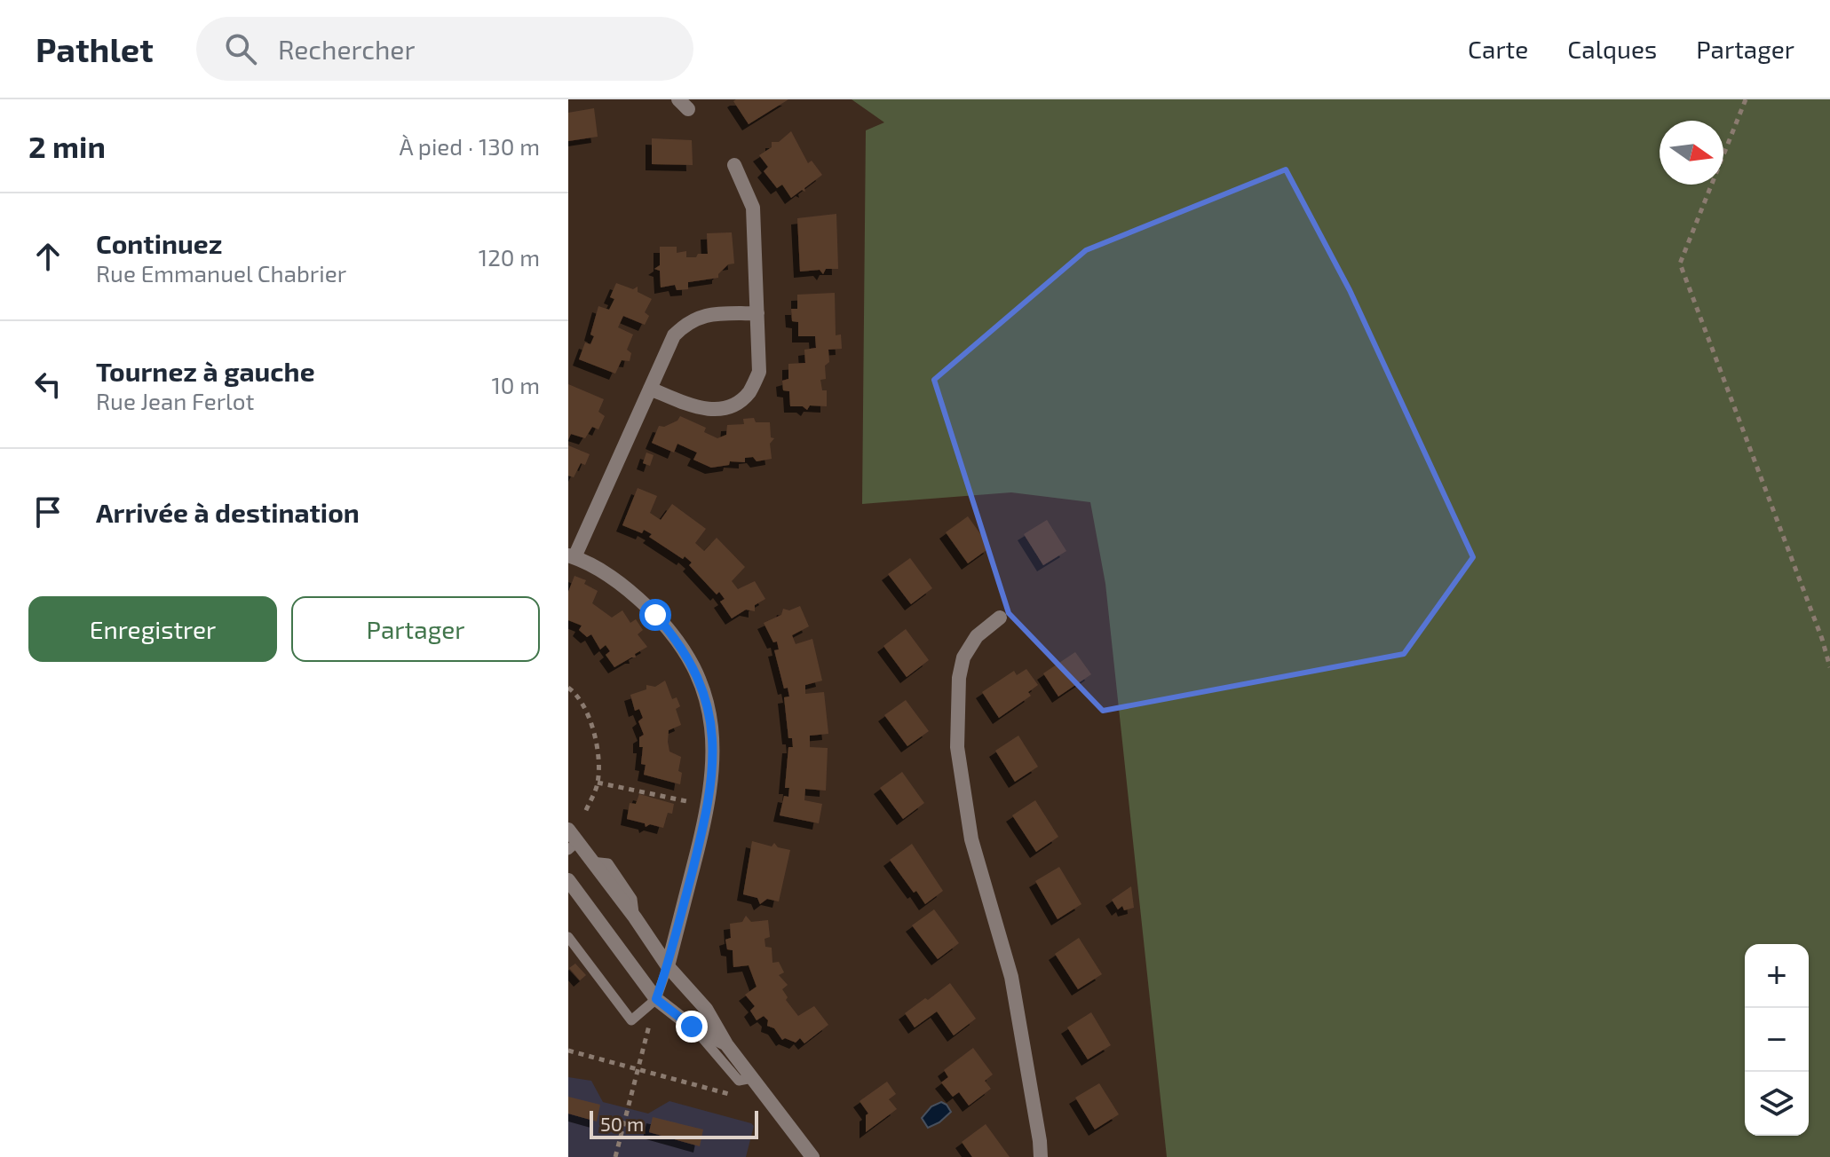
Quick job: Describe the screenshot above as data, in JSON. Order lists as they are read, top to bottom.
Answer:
{
  "scale_bar": "50 m",
  "north": "right",
  "page": {
    "header": "Pathlet",
    "search": "Rechercher",
    "nav": ["Carte", "Calques", "Partager"],
    "heading": ["2 min", "À pied · 130 m"],
    "list": [
      ["Continuez", "Rue Emmanuel Chabrier", "120 m"],
      ["Tournez à gauche", "Rue Jean Ferlot", "10 m"],
      "Arrivée à destination"
    ],
    "buttons": ["Enregistrer", "Partager"],
    "map_buttons": ["+", "−"],
    "scale": "50 m"
  }
}
